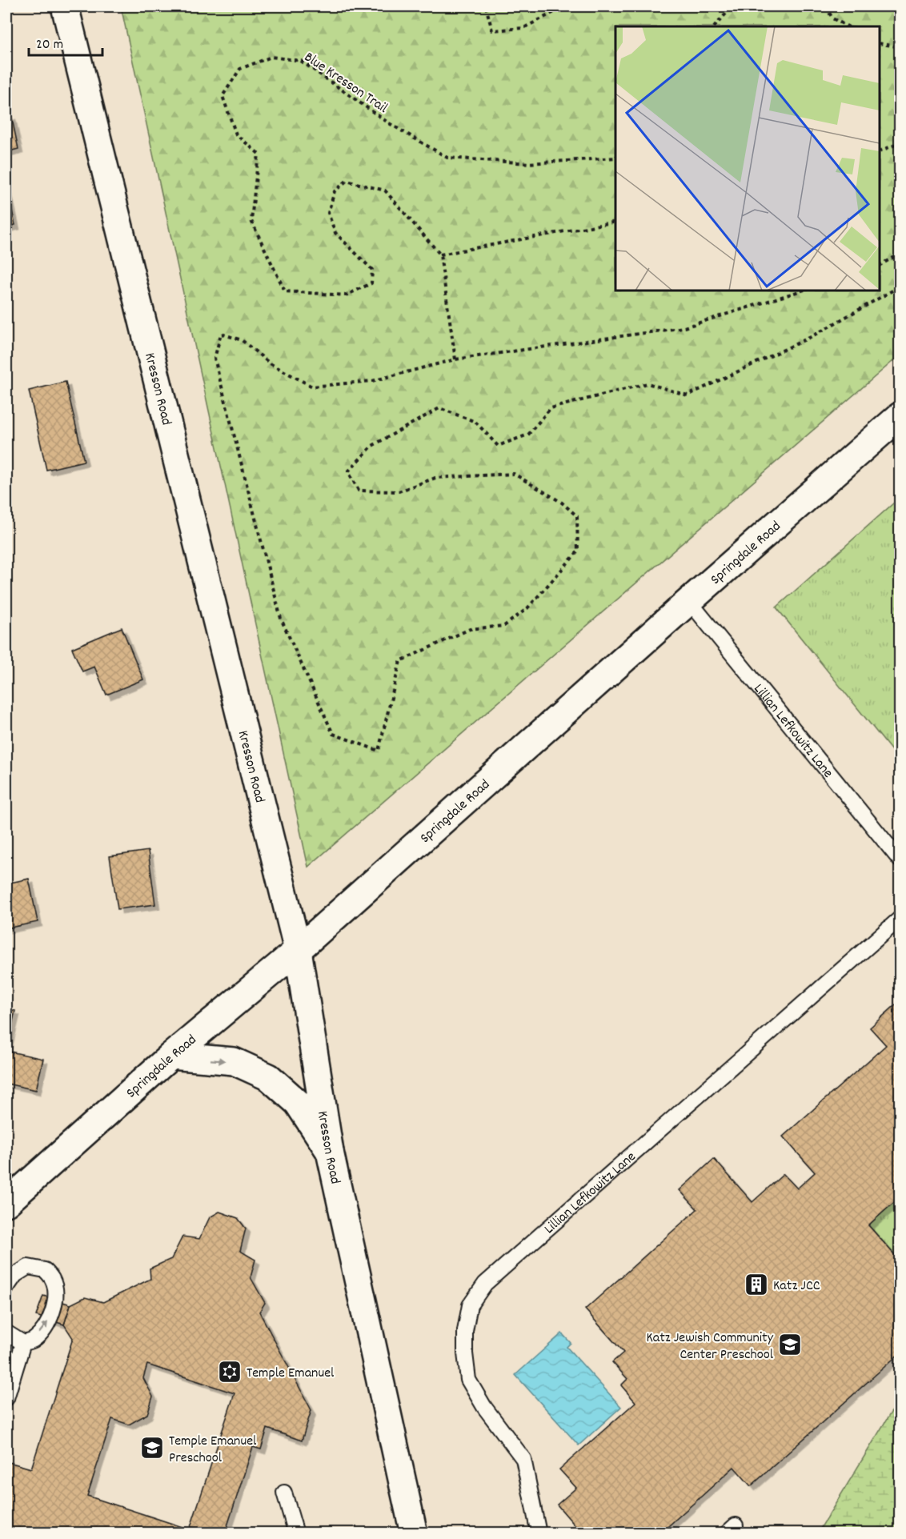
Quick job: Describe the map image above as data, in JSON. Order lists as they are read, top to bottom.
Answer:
{
  "streets": {
    "street": ["Kresson Road", "Springdale Road"],
    "lane": ["Lillian Lefkowitz Lane"],
    "path": ["Blue Kresson Trail"]
  },
  "crossings": [
    ["Kresson Road", "Springdale Road"],
    ["Springdale Road", "Lillian Lefkowitz Lane"]
  ],
  "places": {
    "building": ["Katz JCC"],
    "school or university": ["Katz Jewish Community Center Preschool", "Temple Emanuel Preschool"],
    "synagogue": ["Temple Emanuel"]
  },
  "scale_bar": "20 m"
}
